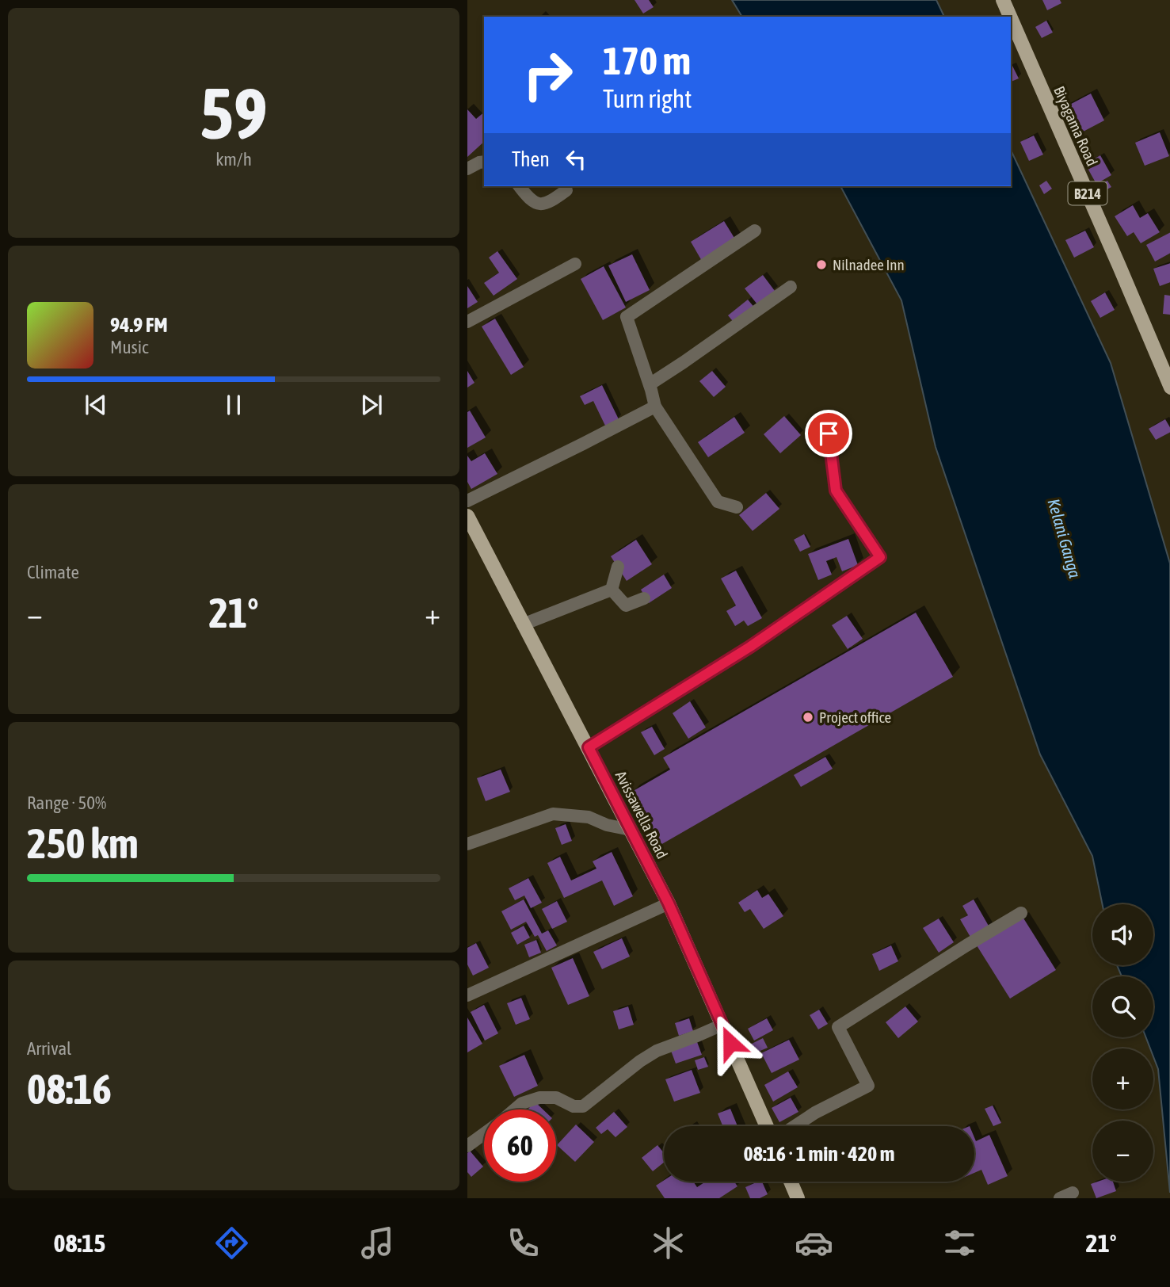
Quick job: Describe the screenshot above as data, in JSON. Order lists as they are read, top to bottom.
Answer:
{
  "streets": {
    "main road": ["Biyagama Road", "B214", "Avissawella Road"]
  },
  "water": ["Kelani Ganga"],
  "places": ["Nilnadee Inn", "Project office"],
  "page": {
    "tile": [
      ["59", "km/h"],
      "Climate",
      ["Range · 50%", "250 km"],
      ["Arrival", "08:16"]
    ],
    "turn": ["170 m", "Turn right"],
    "then": "Then",
    "song": ["94.9 FM", "Music"],
    "heat": ["−", "21°", "+"],
    "map_buttons": ["+", "−"],
    "limit": "60",
    "trip": "08:16 · 1 min · 420 m",
    "tabs": ["08:15", "21°"]
  }
}
